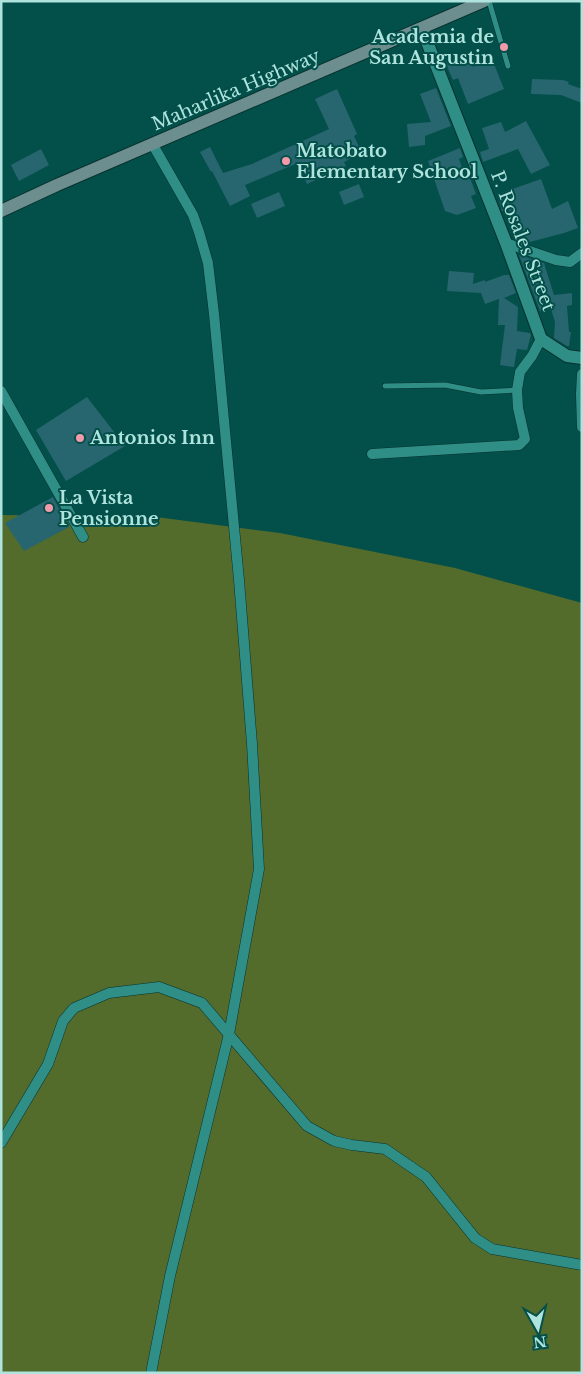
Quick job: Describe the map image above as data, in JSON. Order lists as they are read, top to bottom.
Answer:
{
  "streets": {
    "main road": ["Maharlika Highway"],
    "street": ["P. Rosales Street"]
  },
  "crossings": [
    ["Maharlika Highway", "P. Rosales Street"]
  ],
  "places": [
    "Academia de San Augustin",
    "Matobato Elementary School",
    "Antonios Inn",
    "La Vista Pensionne"
  ],
  "north": "bottom"
}
